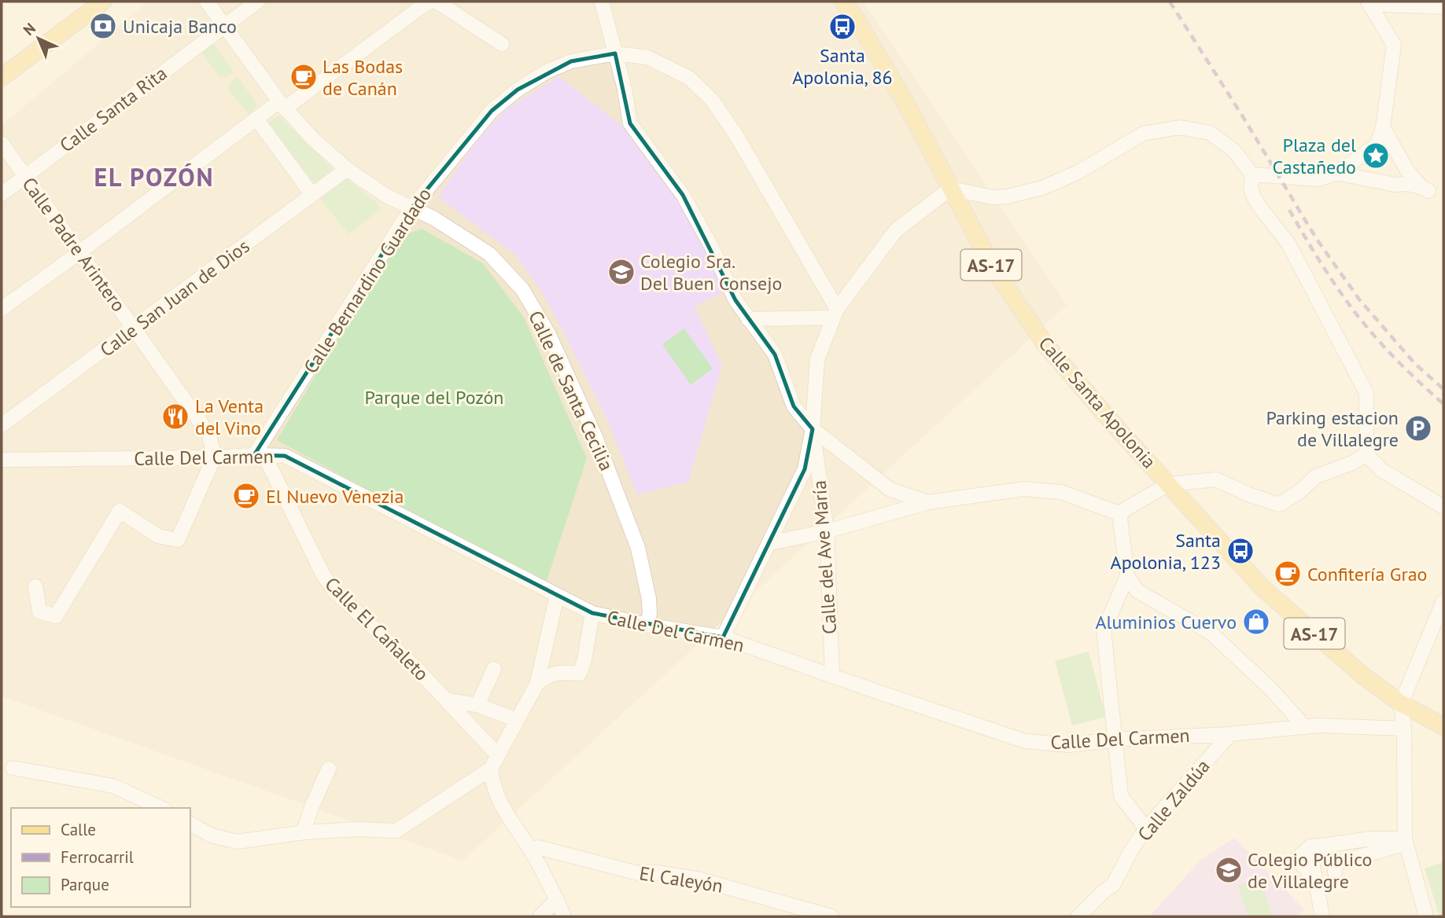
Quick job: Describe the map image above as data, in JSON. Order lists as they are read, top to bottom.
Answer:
{
  "streets": {
    "main road": ["AS-17", "Calle Santa Apolonia"],
    "street": [
      "Calle Santa Rita",
      "Calle Padre Arintero",
      "Calle Bernardino Guardado",
      "Calle San Juan de Dios",
      "Calle de Santa Cecilia",
      "Calle Del Carmen",
      "Calle del Ave María",
      "Calle El Cañaleto",
      "Calle Zaldúa",
      "El Caleyón"
    ]
  },
  "crossings": [
    ["Calle Santa Rita", "Calle Padre Arintero"],
    ["Calle Santa Rita", "Calle de Santa Cecilia"],
    ["Calle Padre Arintero", "Calle San Juan de Dios"],
    ["Calle Padre Arintero", "Calle Del Carmen"],
    ["Calle Bernardino Guardado", "Calle de Santa Cecilia"],
    ["Calle Bernardino Guardado", "Calle Del Carmen"],
    ["Calle Bernardino Guardado", "Calle El Cañaleto"],
    ["Calle San Juan de Dios", "Calle de Santa Cecilia"],
    ["Calle de Santa Cecilia", "Calle Del Carmen"],
    ["Calle Del Carmen", "Calle del Ave María"],
    ["Calle Del Carmen", "Calle El Cañaleto"],
    ["Calle Del Carmen", "Calle Zaldúa"]
  ],
  "districts": ["EL POZÓN"],
  "parks": ["Parque del Pozón"],
  "places": {
    "bank": ["Unicaja Banco"],
    "bus stop": ["Santa Apolonia, 86", "Santa Apolonia, 123"],
    "cafe": ["Las Bodas de Canán", "El Nuevo Venezia", "Confitería Grao"],
    "place": ["Plaza del Castañedo"],
    "school or university": ["Colegio Sra. Del Buen Consejo", "Colegio Público de Villalegre"],
    "restaurant": ["La Venta del Vino"],
    "parking": ["Parking estacion de Villalegre"],
    "shop": ["Aluminios Cuervo"]
  },
  "legend": ["Calle", "Ferrocarril", "Parque"],
  "north": "top left"
}
